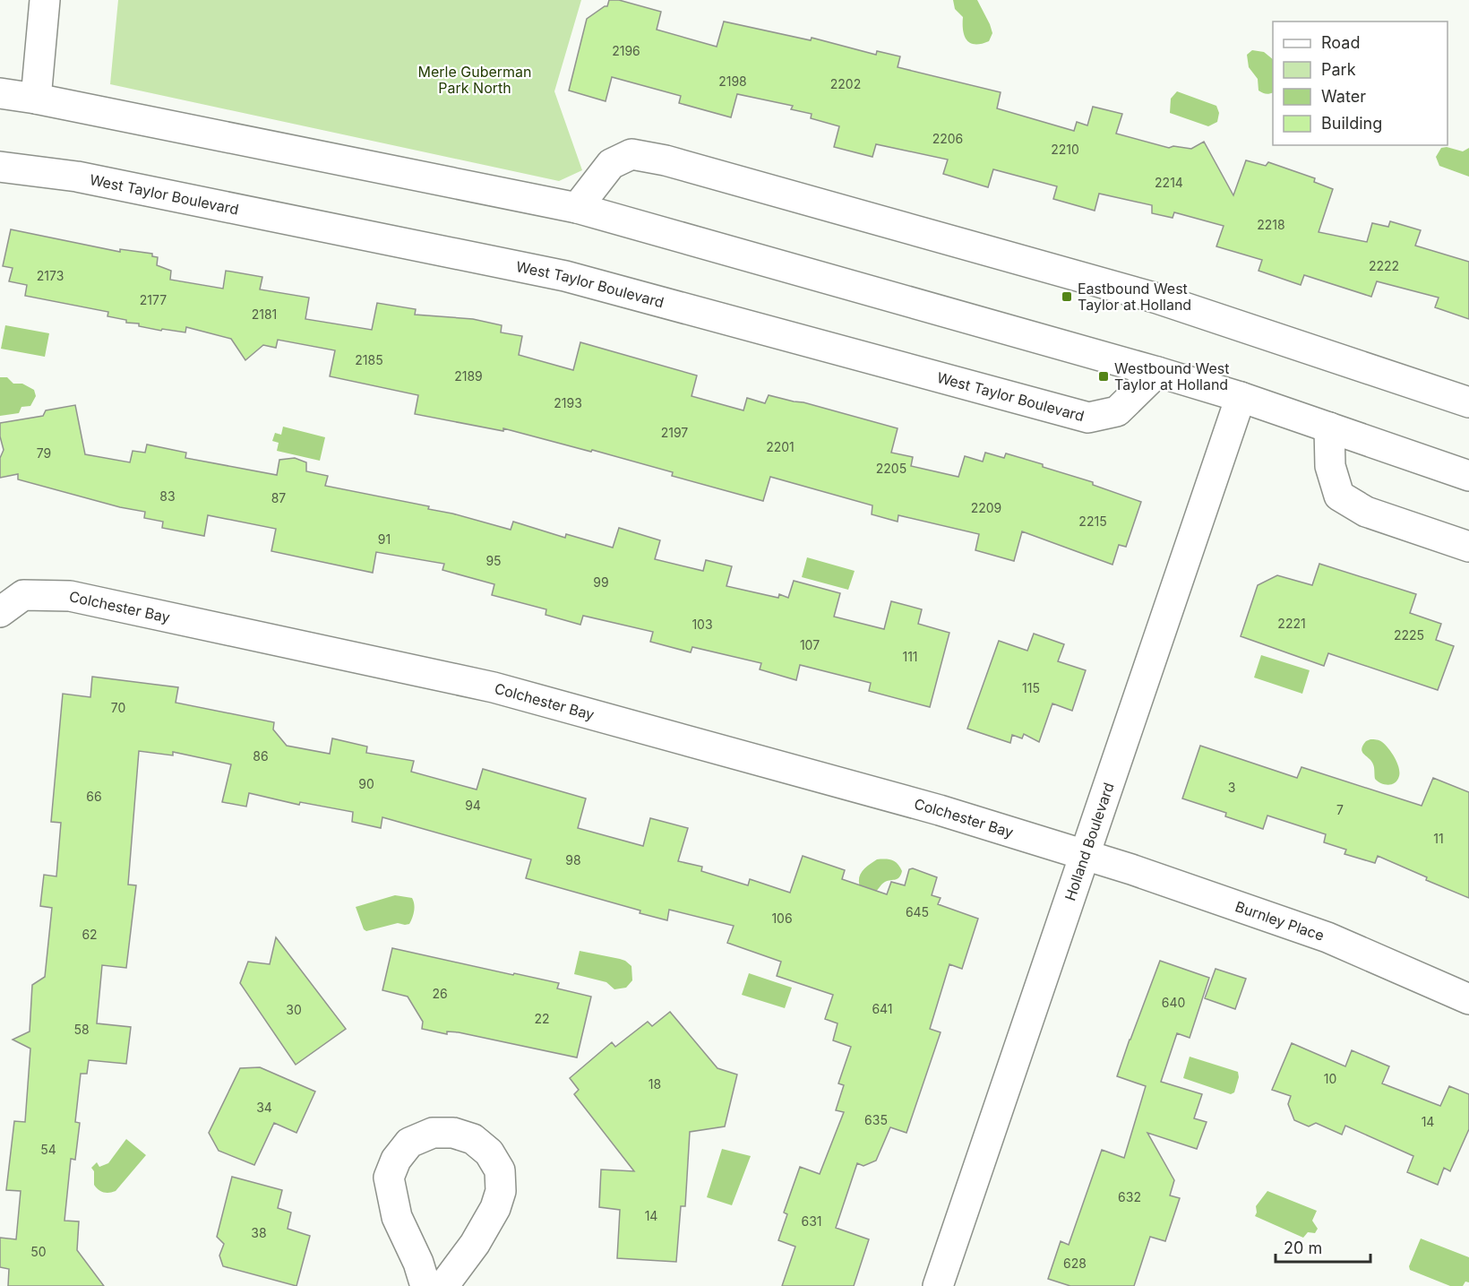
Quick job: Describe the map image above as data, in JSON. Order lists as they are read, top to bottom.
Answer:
{
  "streets": {
    "street": [
      "West Taylor Boulevard",
      "Colchester Bay",
      "Holland Boulevard",
      "Burnley Place"
    ]
  },
  "crossings": [
    ["Colchester Bay", "Holland Boulevard"],
    ["Colchester Bay", "Burnley Place"],
    ["Holland Boulevard", "Burnley Place"]
  ],
  "parks": ["Merle Guberman Park North"],
  "places": {
    "transit": ["Eastbound West Taylor at Holland", "Westbound West Taylor at Holland"]
  },
  "house_numbers": [
    "2196",
    "2198",
    "2202",
    "2206",
    "2210",
    "2214",
    "2218",
    "2222",
    "2173",
    "2177",
    "2181",
    "2185",
    "2189",
    "2193",
    "2197",
    "2201",
    "79",
    "2205",
    "83",
    "87",
    "2209",
    "2215",
    "91",
    "95",
    "99",
    "2221",
    "103",
    "2225",
    "107",
    "111",
    "115",
    "70",
    "86",
    "90",
    "3",
    "66",
    "94",
    "7",
    "11",
    "98",
    "645",
    "106",
    "62",
    "26",
    "640",
    "641",
    "30",
    "22",
    "58",
    "10",
    "18",
    "34",
    "635",
    "14",
    "54",
    "632",
    "14",
    "631",
    "38",
    "50",
    "628"
  ],
  "legend": [
    "Road",
    "Park",
    "Water",
    "Building"
  ],
  "scale_bar": "20 m"
}
